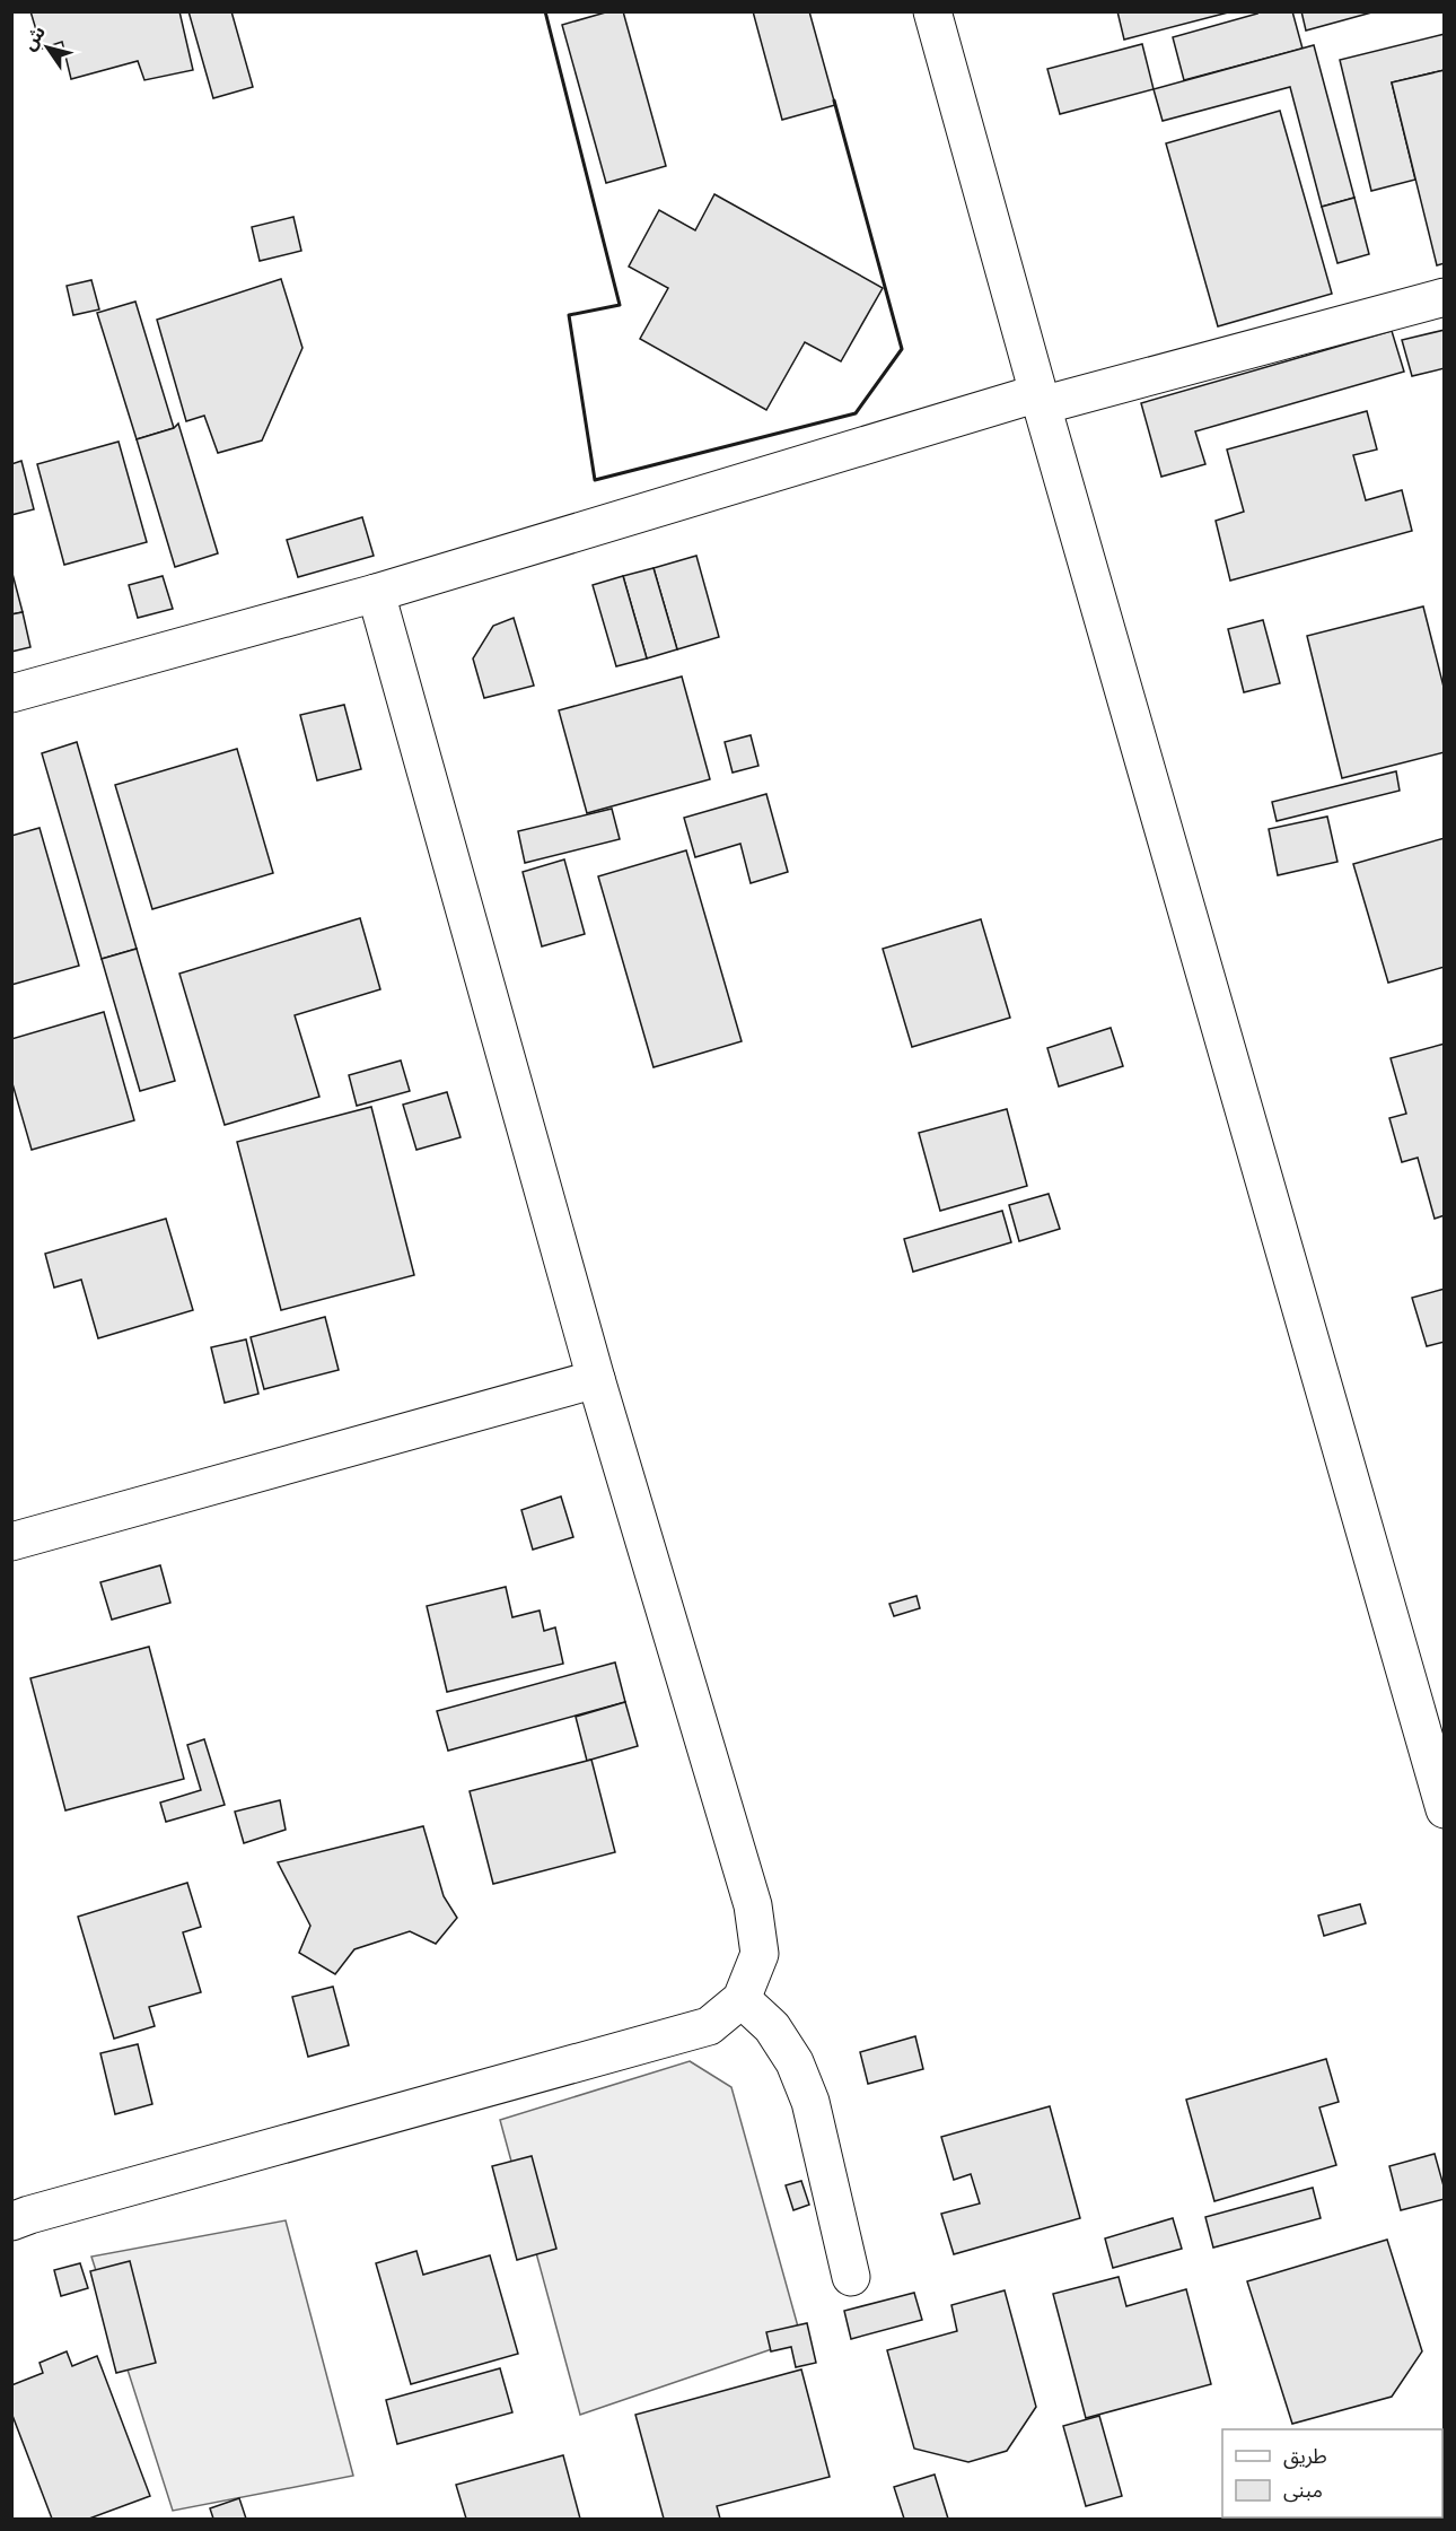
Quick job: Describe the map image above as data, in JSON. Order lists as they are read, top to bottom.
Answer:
{
  "legend": ["طريق", "مبنى"],
  "north": "top left"
}
